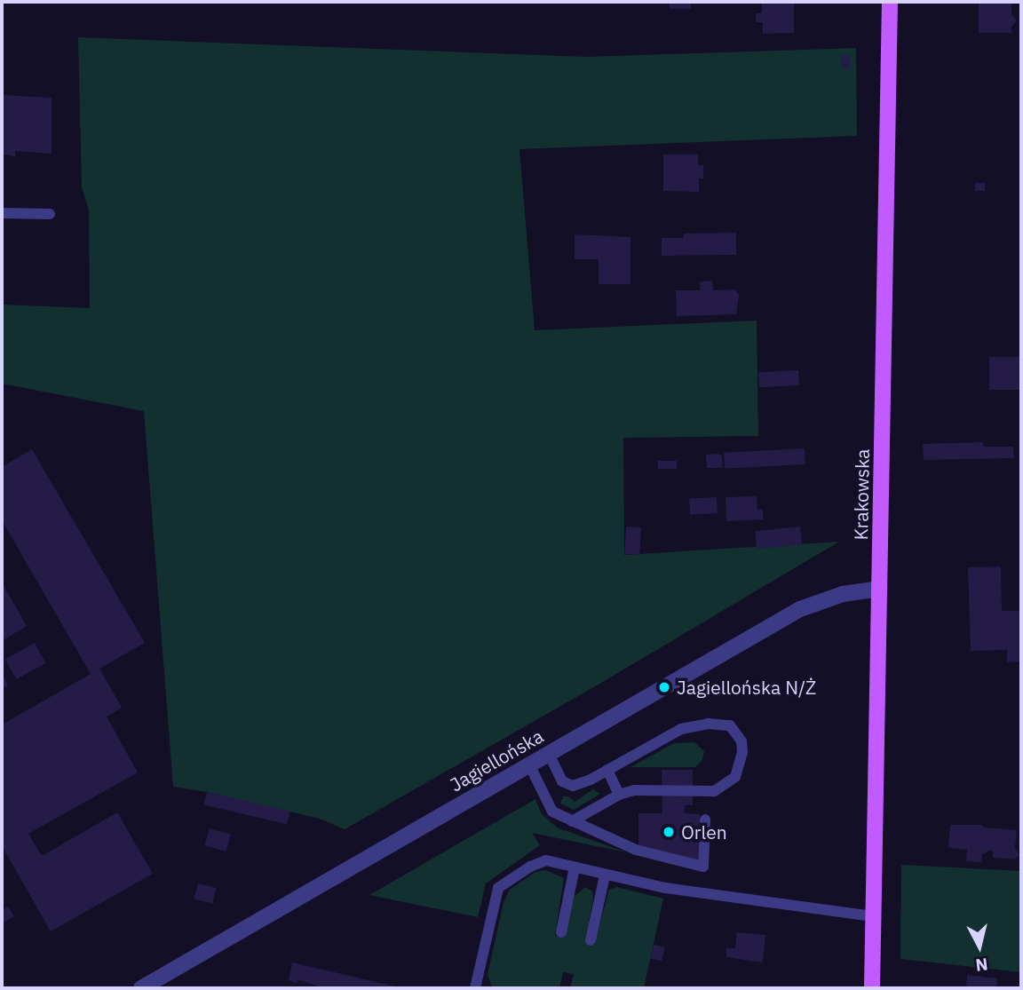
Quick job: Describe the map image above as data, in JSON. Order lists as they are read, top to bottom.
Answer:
{
  "streets": {
    "main road": ["Krakowska"],
    "street": ["Jagiellońska"]
  },
  "crossings": [
    ["Krakowska", "Jagiellońska"]
  ],
  "places": ["Jagiellońska N/Ż", "Orlen"],
  "north": "bottom"
}
